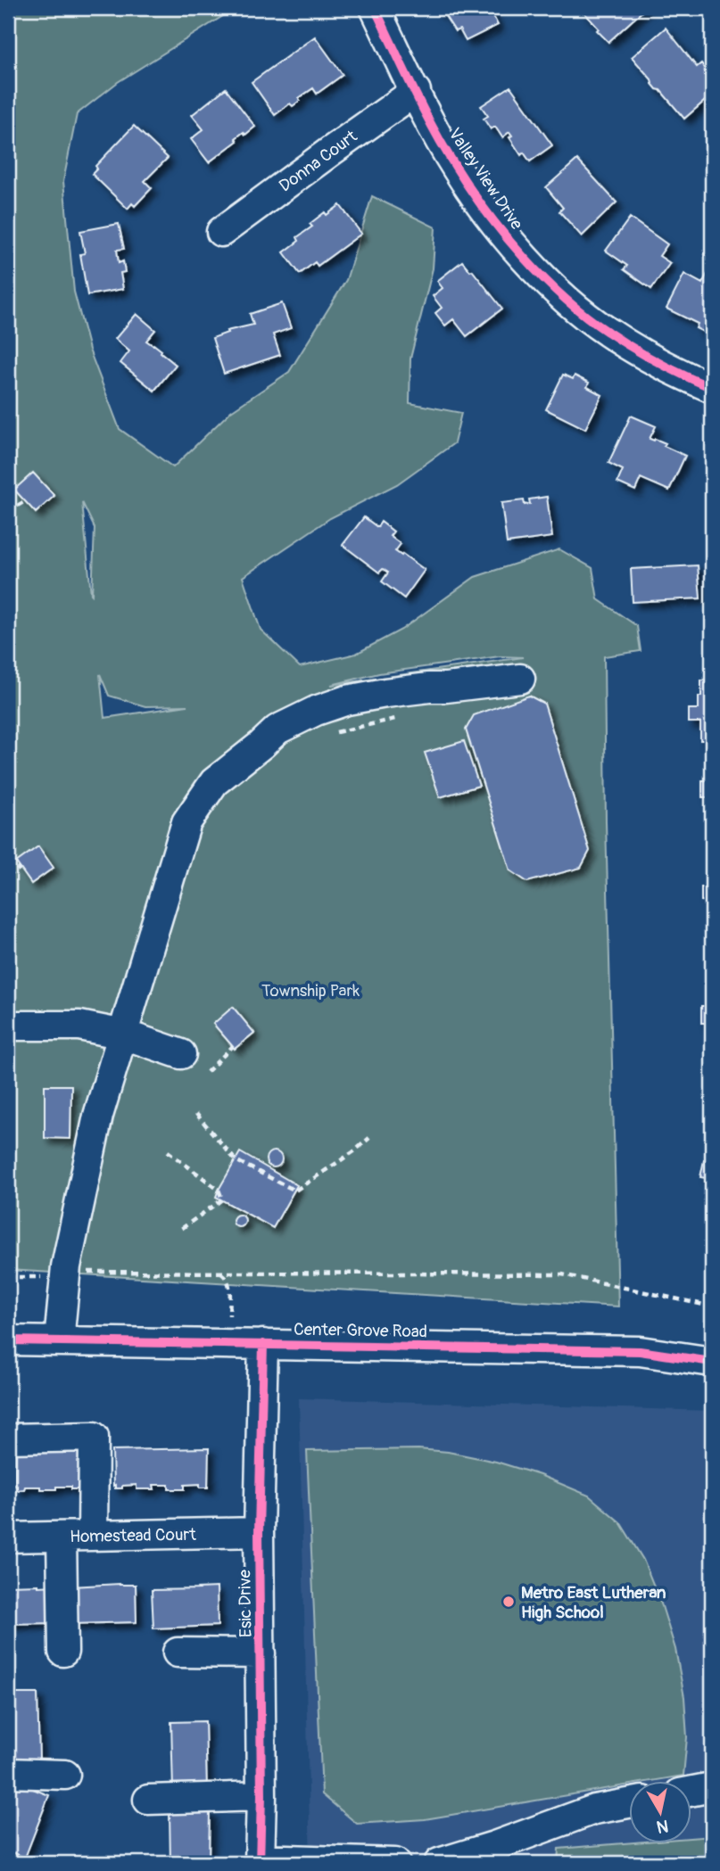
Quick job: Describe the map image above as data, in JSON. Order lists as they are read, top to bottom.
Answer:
{
  "streets": {
    "street": [
      "Donna Court",
      "Valley View Drive",
      "Center Grove Road",
      "Homestead Court",
      "Esic Drive"
    ]
  },
  "crossings": [
    ["Donna Court", "Valley View Drive"],
    ["Center Grove Road", "Esic Drive"],
    ["Homestead Court", "Esic Drive"]
  ],
  "parks": ["Township Park"],
  "places": ["Metro East Lutheran High School"],
  "north": "bottom"
}
